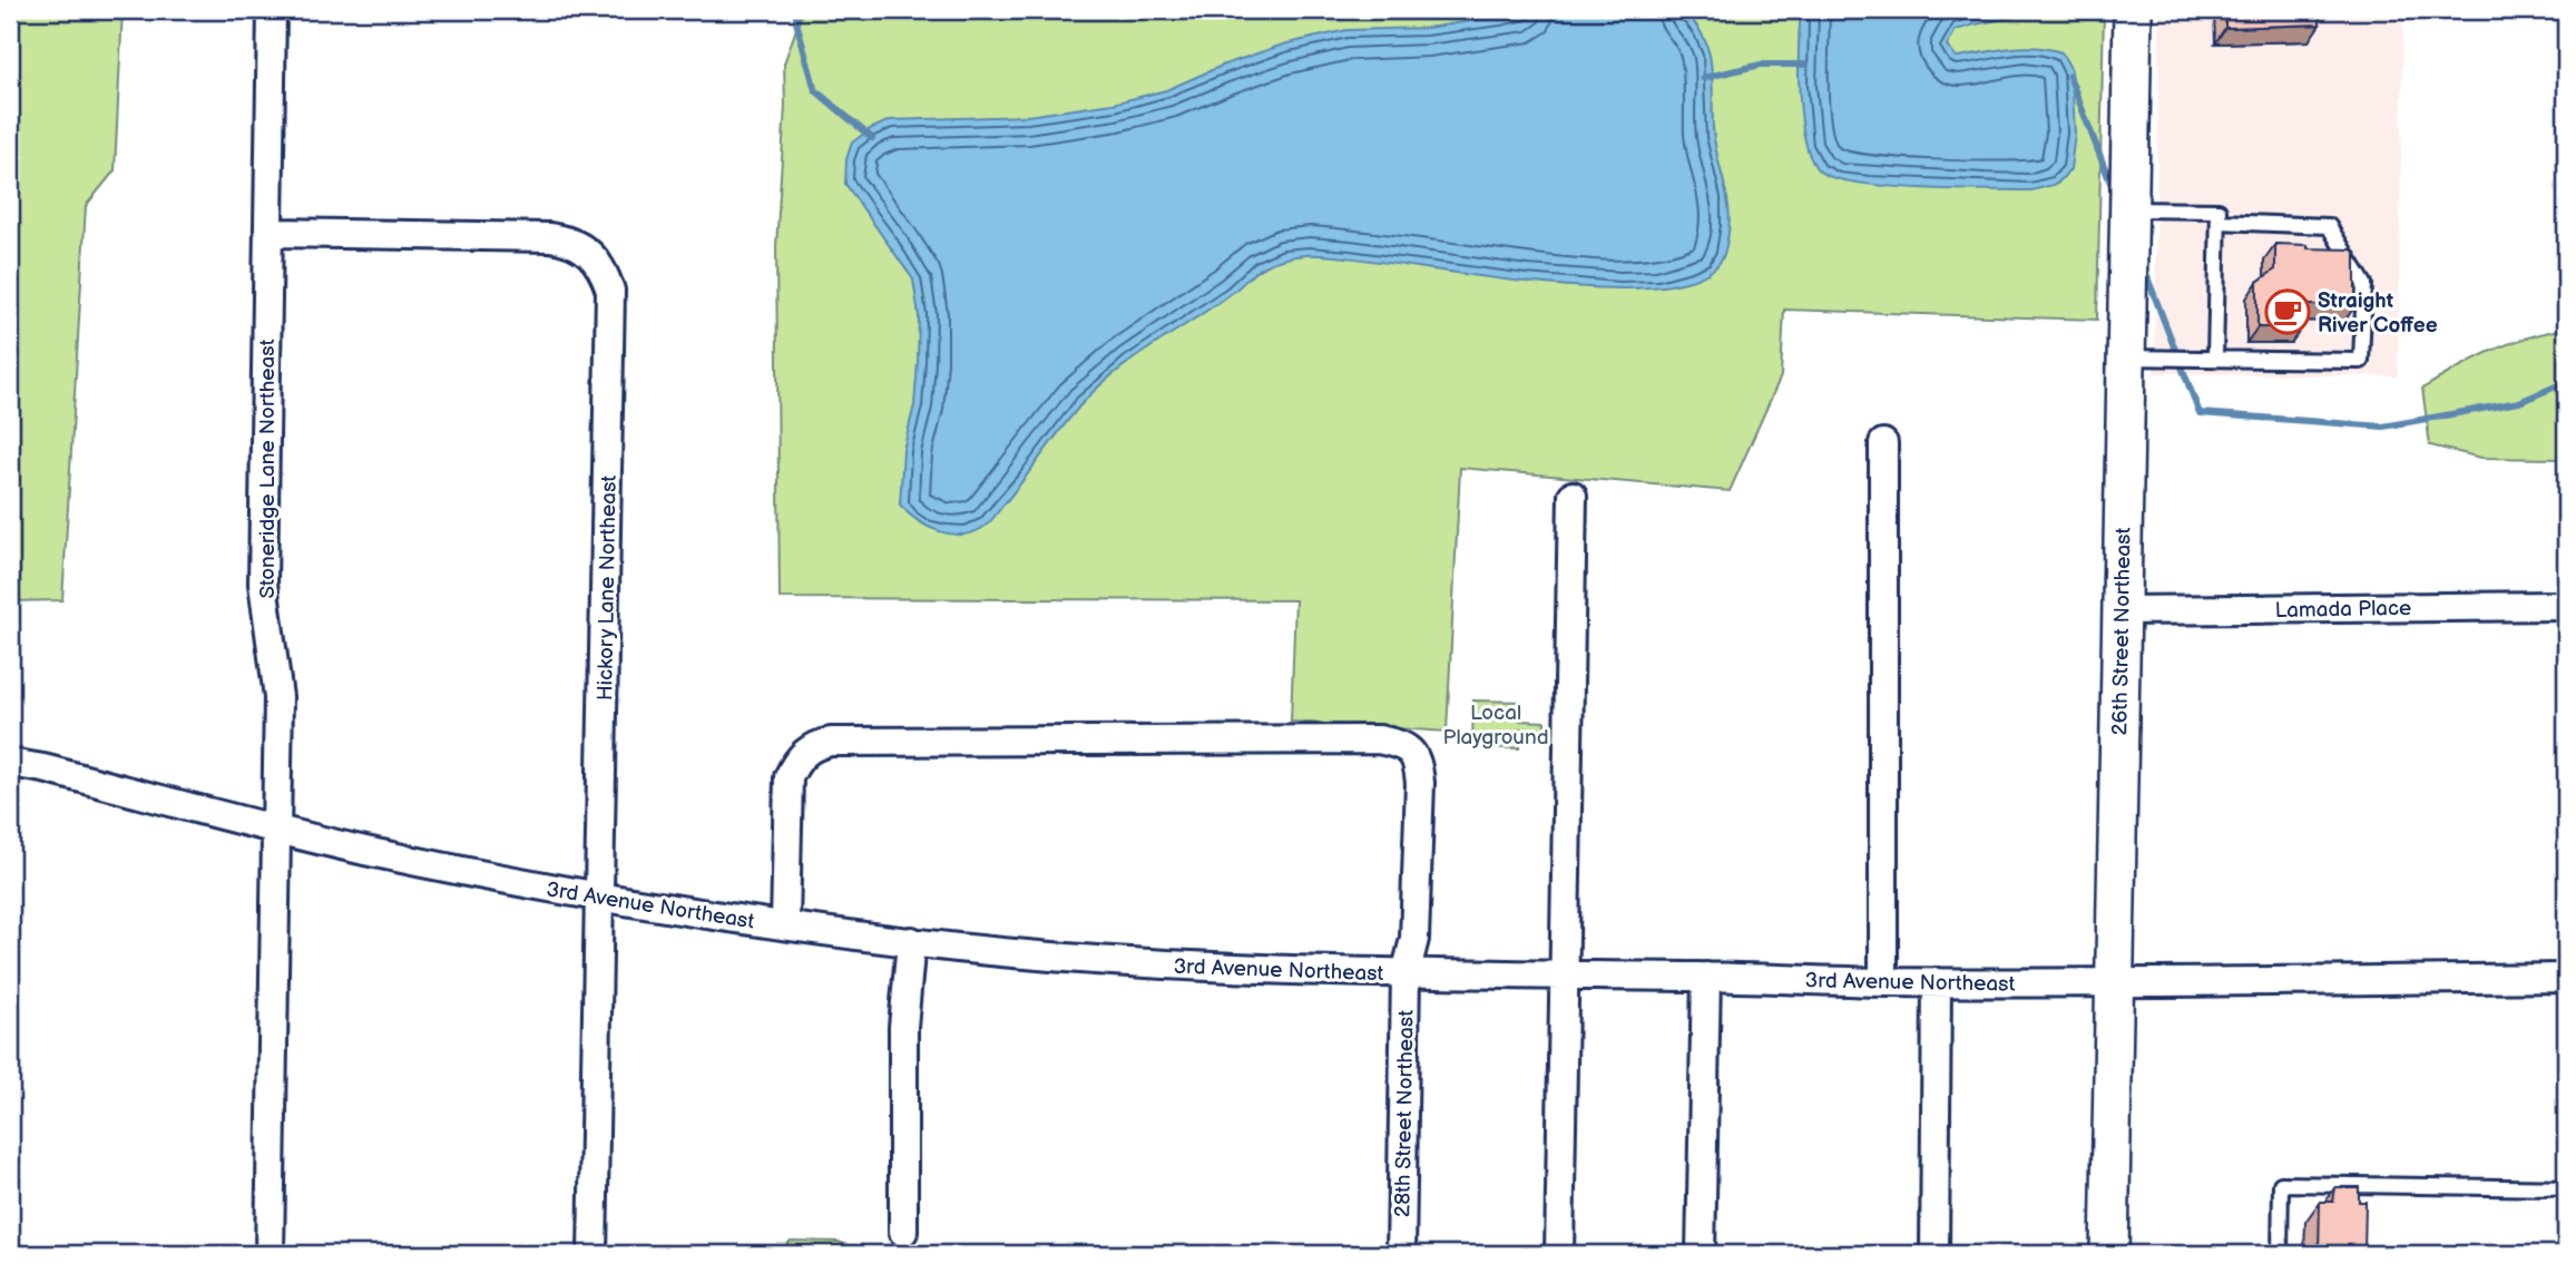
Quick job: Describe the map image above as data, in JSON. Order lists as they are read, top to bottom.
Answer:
{
  "streets": {
    "main road": ["26th Street Northeast"],
    "street": [
      "Stoneridge Lane Northeast",
      "Hickory Lane Northeast",
      "Lamada Place",
      "3rd Avenue Northeast",
      "28th Street Northeast"
    ]
  },
  "crossings": [
    ["Stoneridge Lane Northeast", "Hickory Lane Northeast"],
    ["Stoneridge Lane Northeast", "3rd Avenue Northeast"],
    ["Hickory Lane Northeast", "3rd Avenue Northeast"],
    ["Lamada Place", "26th Street Northeast"],
    ["26th Street Northeast", "3rd Avenue Northeast"],
    ["3rd Avenue Northeast", "28th Street Northeast"]
  ],
  "parks": ["Local Playground"],
  "places": {
    "cafe": ["Straight River Coffee"]
  }
}
